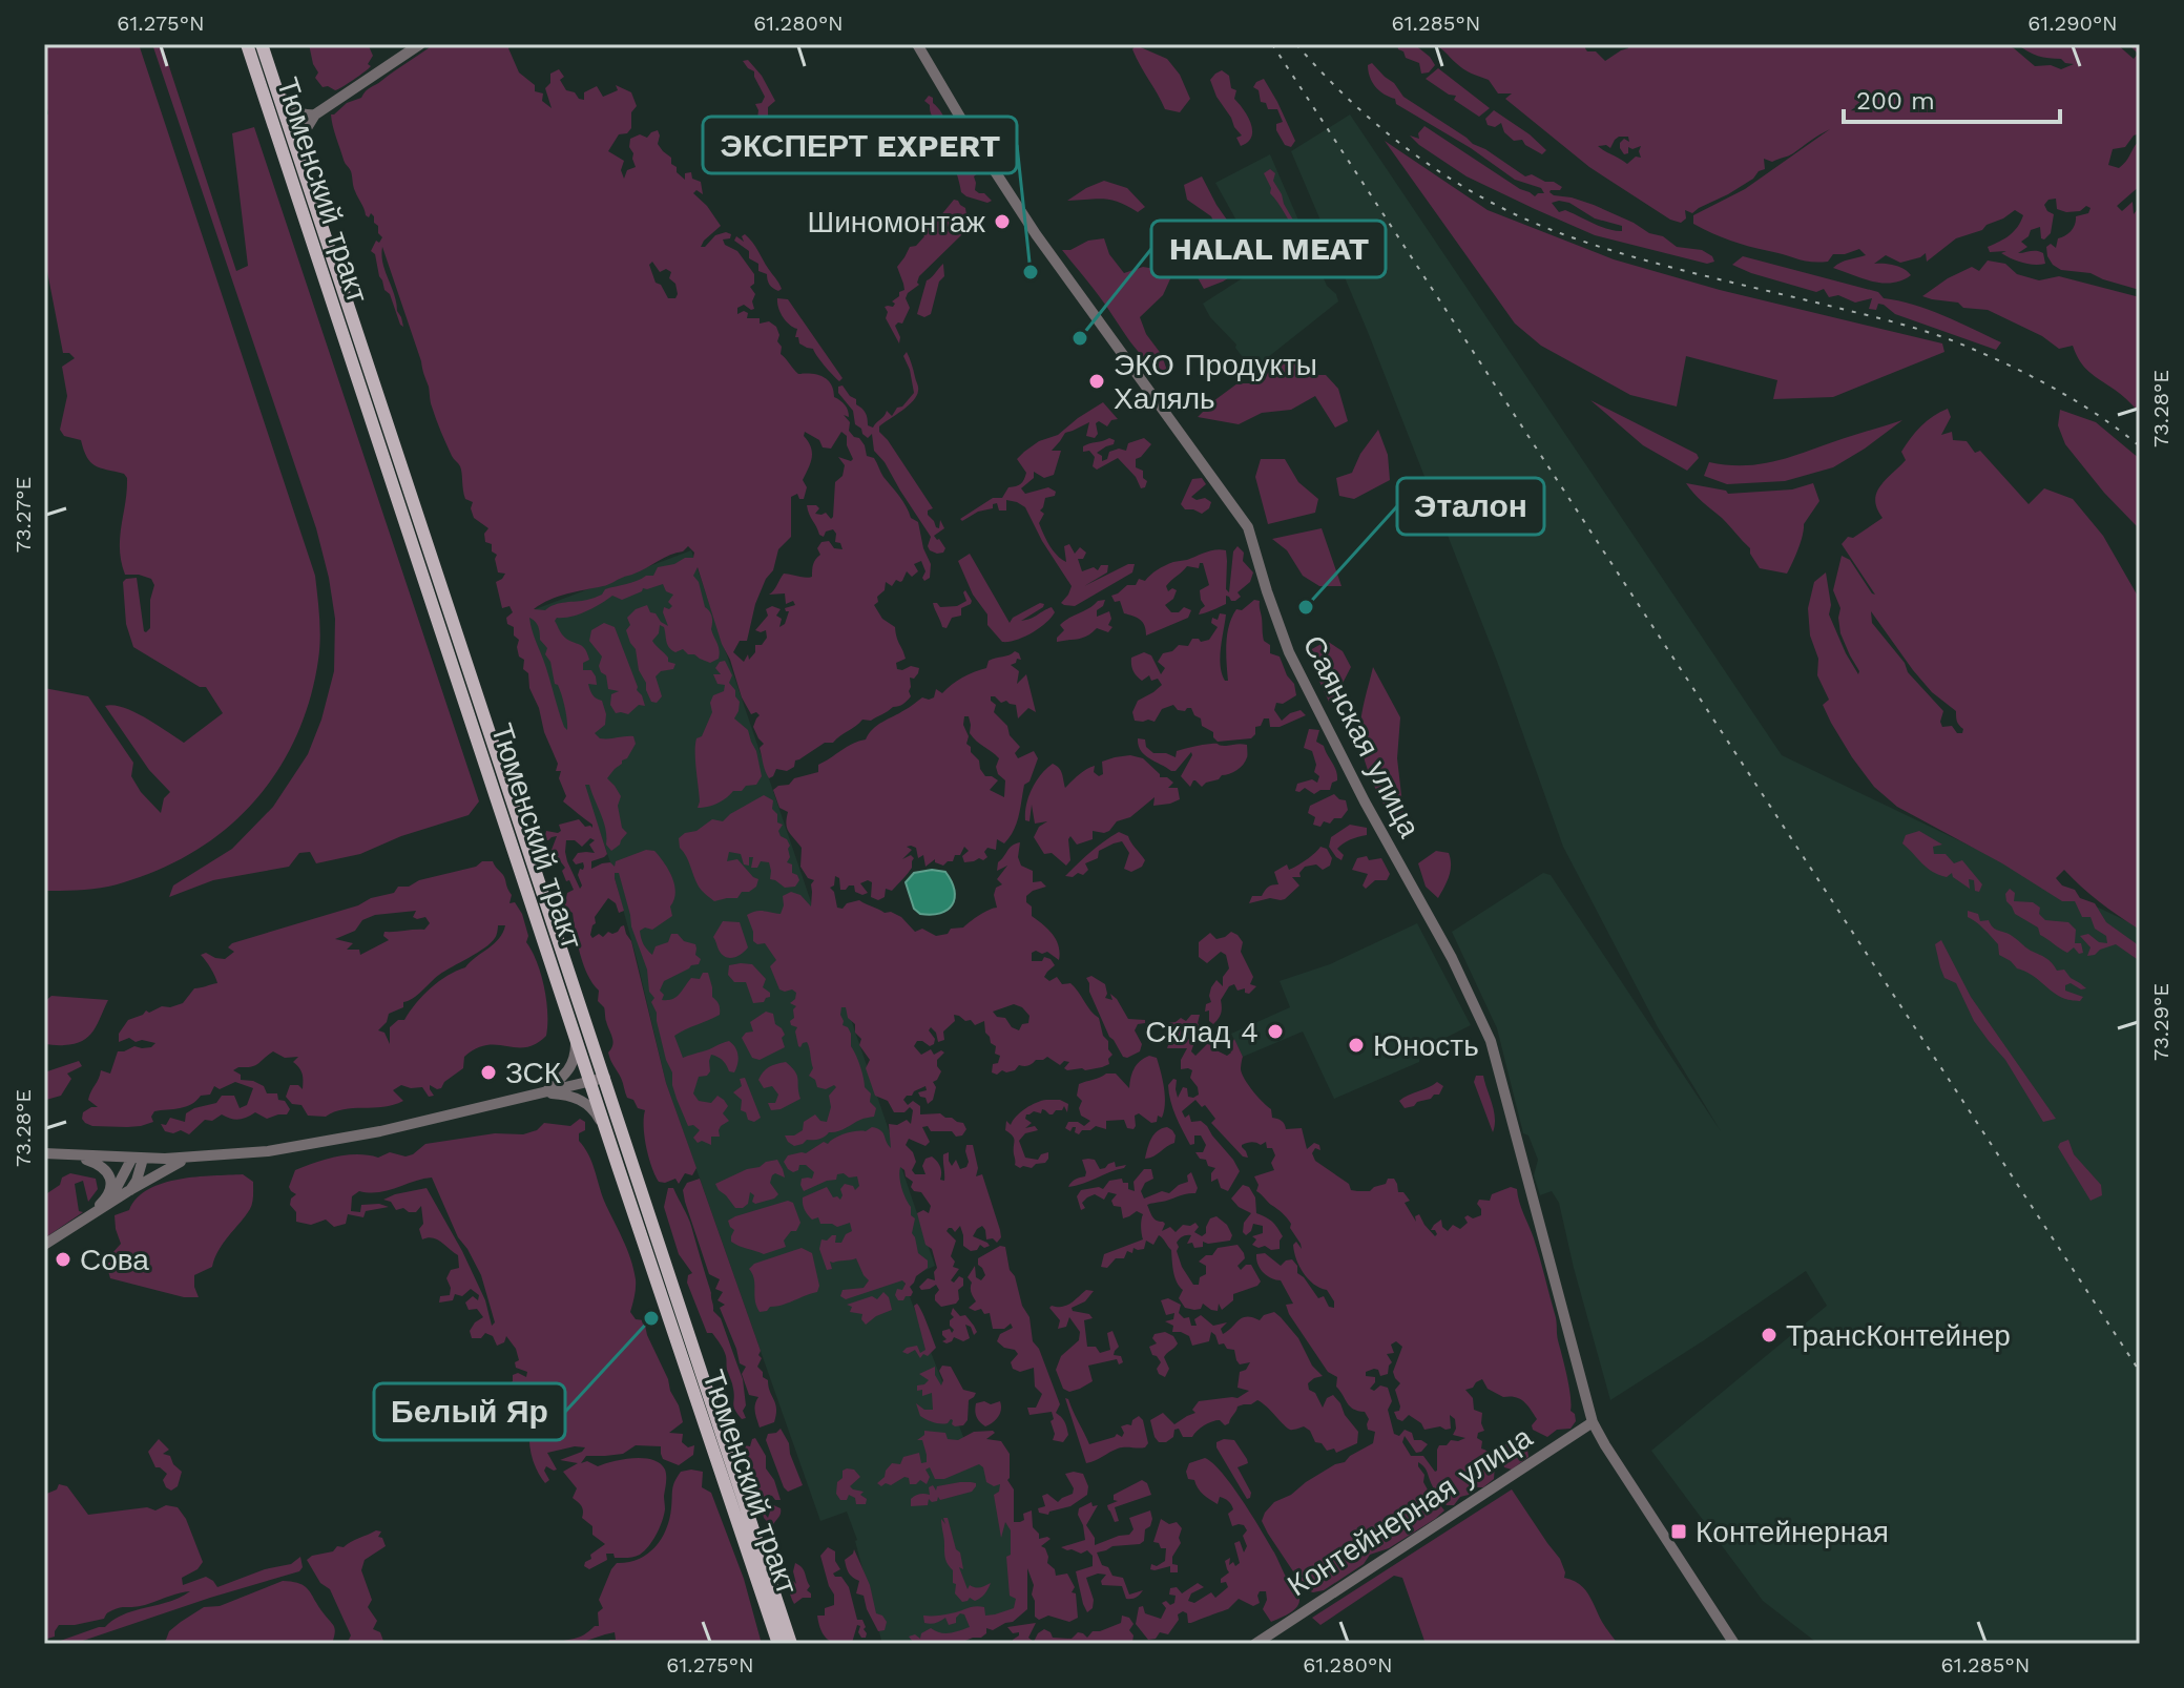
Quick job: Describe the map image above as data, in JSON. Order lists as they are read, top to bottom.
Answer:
{
  "streets": {
    "main road": ["Тюменский тракт"],
    "street": ["Саянская улица", "Контейнерная улица"]
  },
  "crossings": [
    ["Саянская улица", "Контейнерная улица"]
  ],
  "places": {
    "other": [
      "Шиномонтаж",
      "ЭКСПЕРТ EXPERT",
      "HALAL MEAT",
      "ЭКО Продукты Халяль",
      "Эталон",
      "Склад 4",
      "Юность",
      "ЗСК",
      "Сова",
      "Белый Яр",
      "ТрансКонтейнер"
    ],
    "transit": ["Контейнерная"]
  },
  "scale_bar": "200 m",
  "coordinates": [
    "61.275°N",
    "61.280°N",
    "61.285°N",
    "61.290°N",
    "73.28°E",
    "73.27°E",
    "73.29°E"
  ]
}
